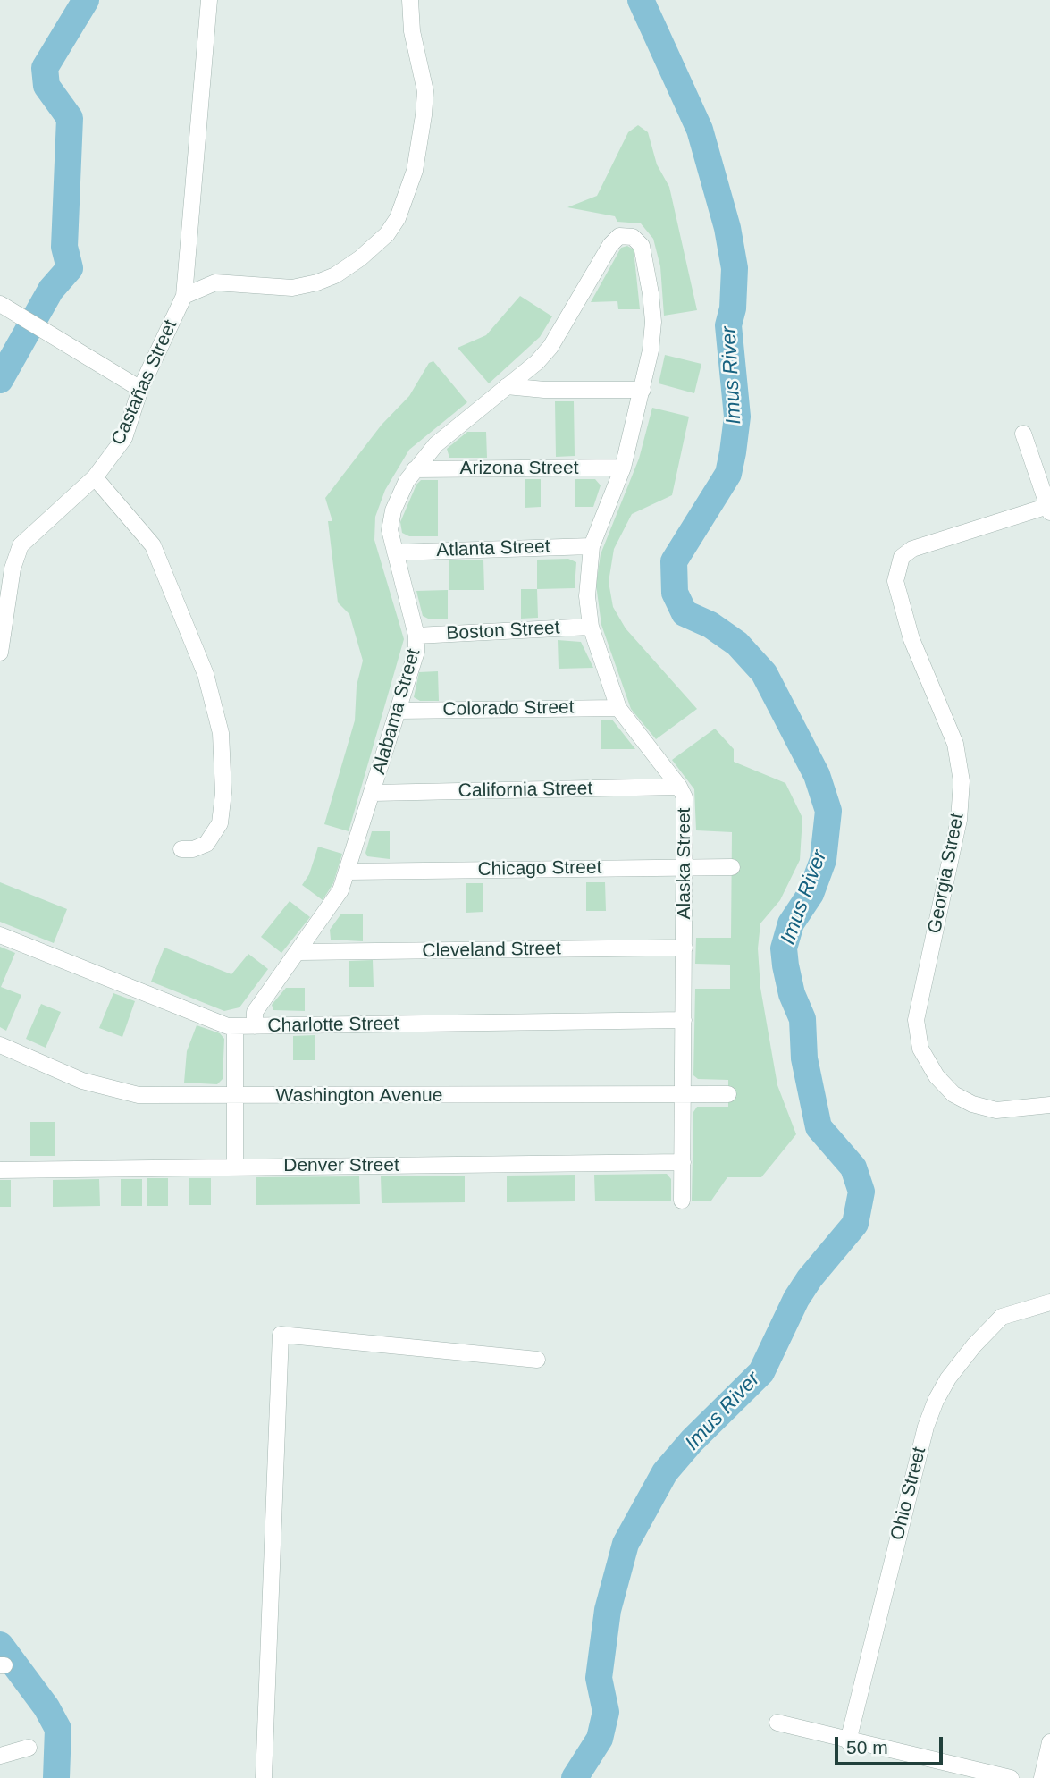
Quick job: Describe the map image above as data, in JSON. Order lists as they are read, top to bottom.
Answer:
{
  "streets": {
    "street": [
      "Castañas Street",
      "Arizona Street",
      "Atlanta Street",
      "Boston Street",
      "Colorado Street",
      "Alabama Street",
      "California Street",
      "Alaska Street",
      "Chicago Street",
      "Georgia Street",
      "Cleveland Street",
      "Charlotte Street",
      "Washington Avenue",
      "Denver Street",
      "Ohio Street"
    ]
  },
  "crossings": [
    ["Arizona Street", "Alabama Street"],
    ["Arizona Street", "Alaska Street"],
    ["Atlanta Street", "Alabama Street"],
    ["Atlanta Street", "Alaska Street"],
    ["Boston Street", "Alabama Street"],
    ["Boston Street", "Alaska Street"],
    ["Colorado Street", "Alabama Street"],
    ["Colorado Street", "Alaska Street"],
    ["Alabama Street", "California Street"],
    ["Alabama Street", "Alaska Street"],
    ["Alabama Street", "Chicago Street"],
    ["Alabama Street", "Cleveland Street"],
    ["Alabama Street", "Charlotte Street"],
    ["California Street", "Alaska Street"],
    ["Alaska Street", "Chicago Street"],
    ["Alaska Street", "Cleveland Street"],
    ["Alaska Street", "Charlotte Street"],
    ["Alaska Street", "Washington Avenue"],
    ["Alaska Street", "Denver Street"]
  ],
  "water": ["Imus River"],
  "scale_bar": "50 m"
}
